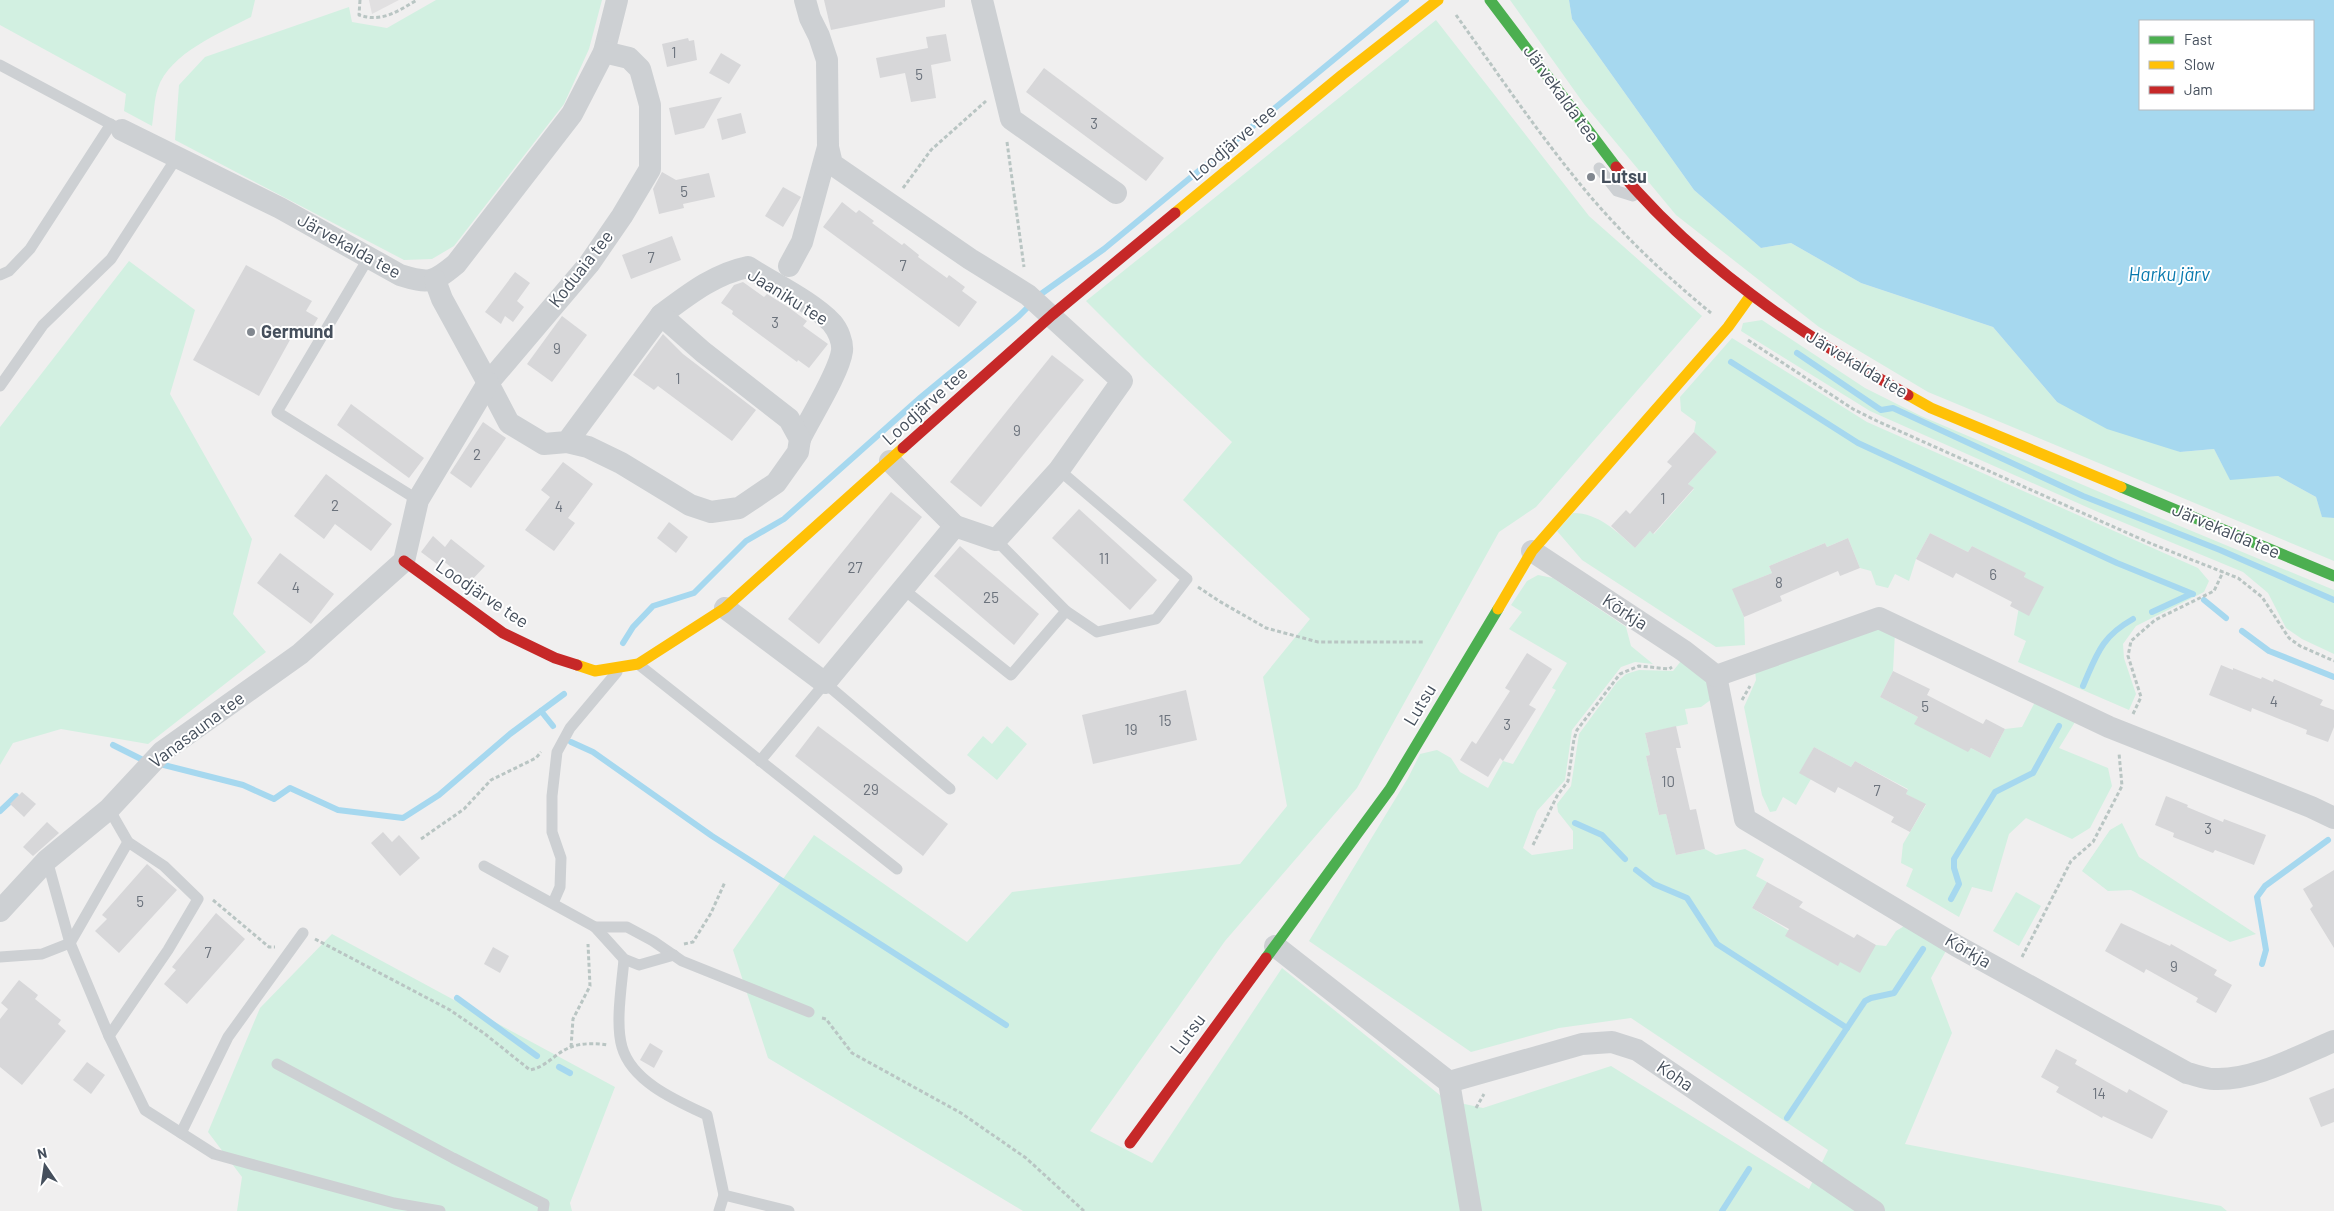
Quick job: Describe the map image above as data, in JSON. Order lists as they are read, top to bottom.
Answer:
{
  "streets": {
    "street": [
      "Järvekalda tee",
      "Loodjärve tee",
      "Koduaia tee",
      "Jaaniku tee",
      "Kõrkja",
      "Lutsu",
      "Vanasauna tee",
      "Koha"
    ]
  },
  "crossings": [
    ["Järvekalda tee", "Lutsu"],
    ["Loodjärve tee", "Vanasauna tee"],
    ["Koduaia tee", "Jaaniku tee"],
    ["Kõrkja", "Lutsu"]
  ],
  "water": ["Harku järv"],
  "places": ["Lutsu", "Germund"],
  "house_numbers": [
    "1",
    "5",
    "3",
    "5",
    "7",
    "7",
    "3",
    "9",
    "1",
    "9",
    "2",
    "1",
    "2",
    "4",
    "11",
    "27",
    "6",
    "8",
    "4",
    "25",
    "4",
    "5",
    "15",
    "3",
    "19",
    "10",
    "29",
    "7",
    "3",
    "5",
    "7",
    "9",
    "14"
  ],
  "legend": ["Fast", "Slow", "Jam"],
  "north": "top"
}
